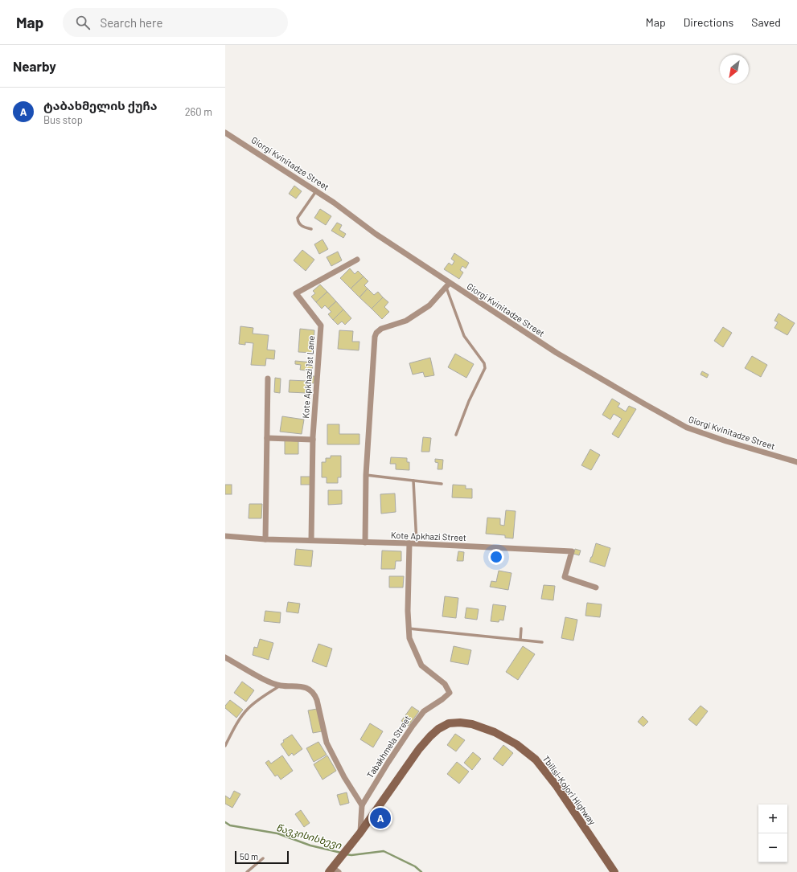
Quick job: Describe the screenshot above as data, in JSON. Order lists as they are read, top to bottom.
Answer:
{
  "streets": {
    "main road": ["Tbilisi-Kojori Highway"],
    "street": [
      "Giorgi Kvinitadze Street",
      "Kote Apkhazi 1st Lane",
      "Kote Apkhazi Street",
      "Tabakhmela Street"
    ]
  },
  "crossings": [
    ["Kote Apkhazi 1st Lane", "Kote Apkhazi Street"],
    ["Kote Apkhazi Street", "Tabakhmela Street"],
    ["Tabakhmela Street", "Tbilisi-Kojori Highway"]
  ],
  "water": ["წავკისისხევი"],
  "scale_bar": "50 m",
  "north": "bottom left",
  "page": {
    "header": "Map",
    "search": "Search here",
    "nav": ["Map", "Directions", "Saved"],
    "heading": "Nearby",
    "list": [
      {
        "mark": "A",
        "name": "ტაბახმელის ქუჩა",
        "note": "Bus stop",
        "value": "260 m"
      }
    ],
    "map_buttons": ["+", "−"],
    "pins": "A",
    "scale": "50 m"
  }
}
